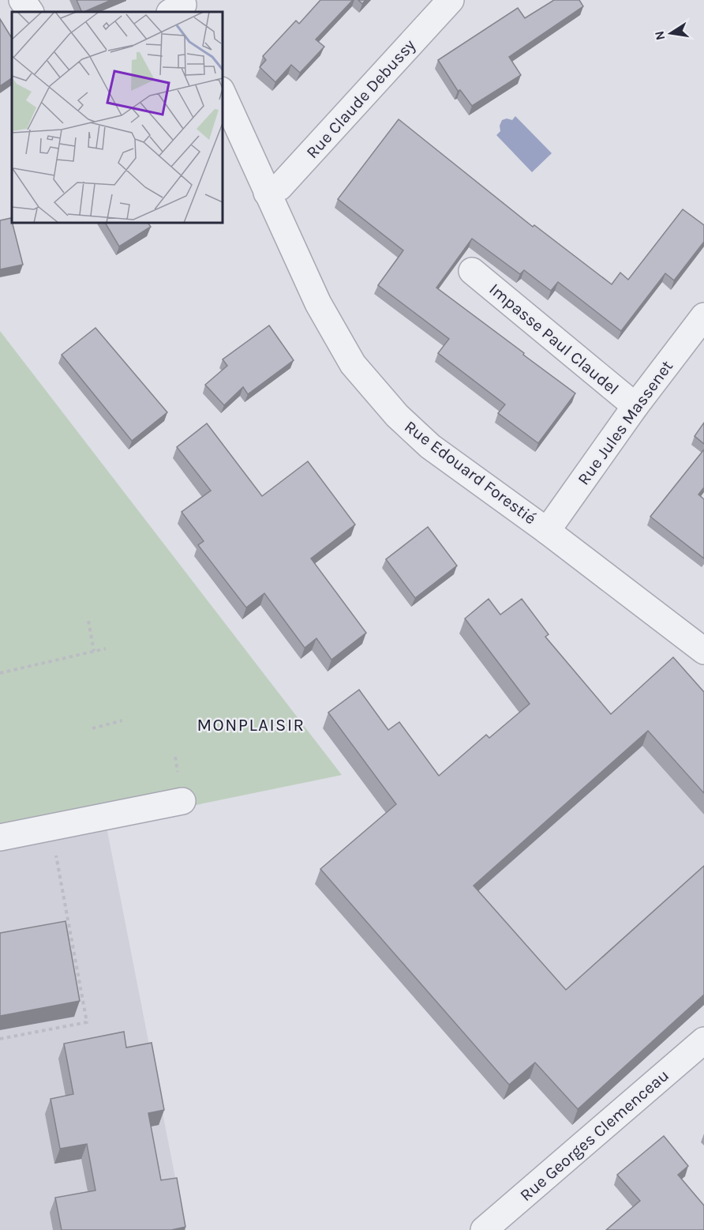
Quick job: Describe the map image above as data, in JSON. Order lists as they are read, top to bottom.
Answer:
{
  "streets": {
    "street": [
      "Rue Claude Debussy",
      "Impasse Paul Claudel",
      "Rue Jules Massenet",
      "Rue Edouard Forestié",
      "Rue Georges Clemenceau"
    ]
  },
  "crossings": [
    ["Rue Claude Debussy", "Rue Edouard Forestié"],
    ["Impasse Paul Claudel", "Rue Jules Massenet"],
    ["Rue Jules Massenet", "Rue Edouard Forestié"]
  ],
  "districts": ["MONPLAISIR"],
  "north": "left"
}
